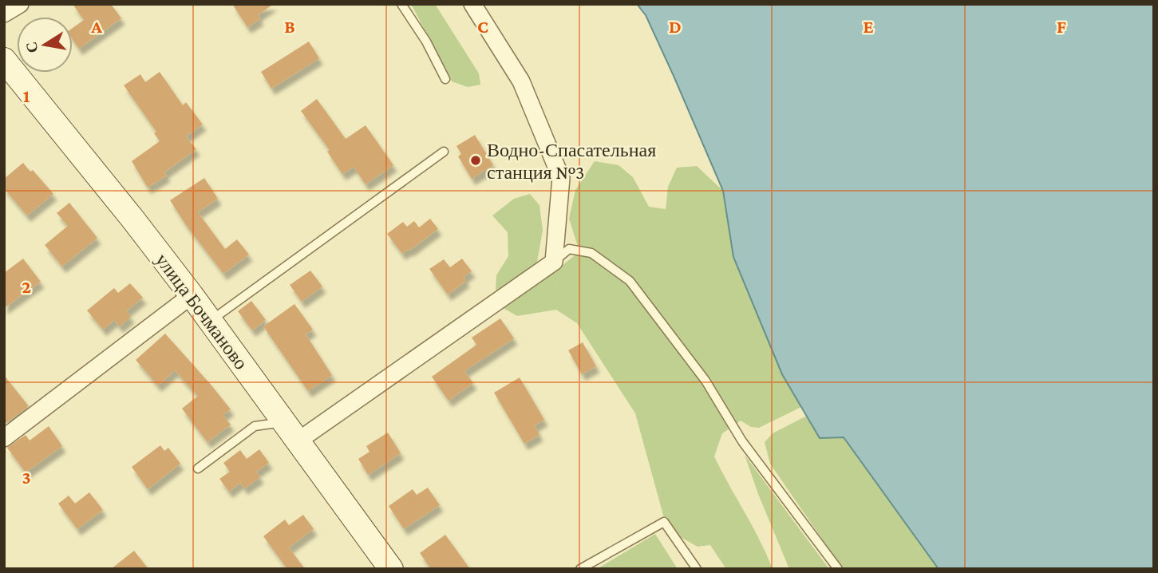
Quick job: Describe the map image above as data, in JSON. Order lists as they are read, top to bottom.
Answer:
{
  "streets": {
    "main road": ["улица Бочманово"]
  },
  "places": ["Водно-Спасательная станция №3"],
  "north": "left",
  "grid": {
    "columns": [
      "A",
      "B",
      "C",
      "D",
      "E",
      "F"
    ],
    "rows": ["1", "2", "3"]
  }
}
